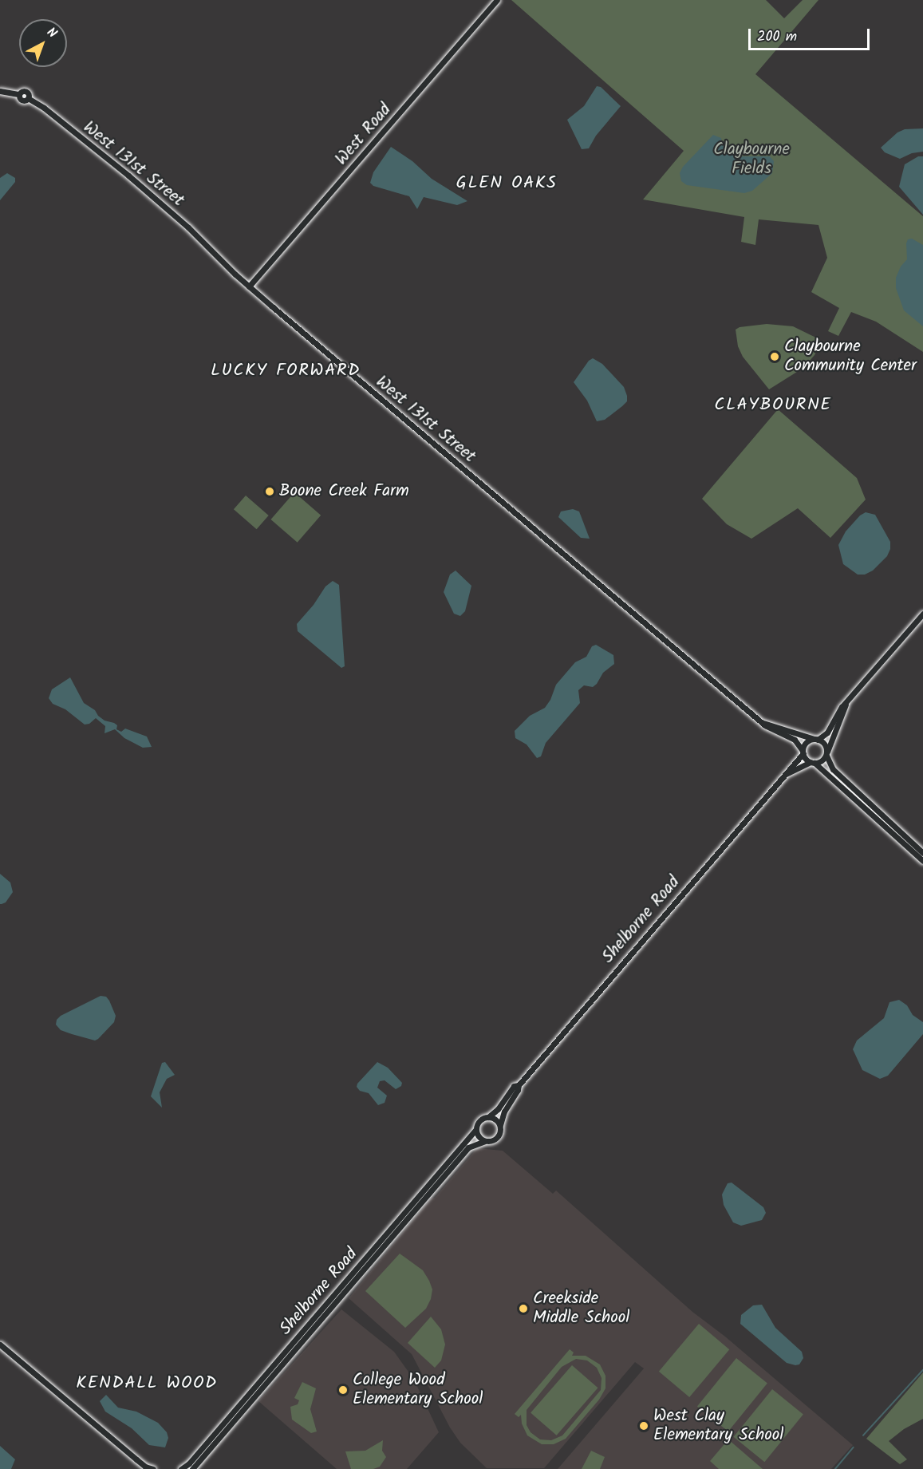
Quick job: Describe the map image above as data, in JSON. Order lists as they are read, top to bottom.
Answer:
{
  "streets": {
    "street": ["West Road", "West 131st Street", "Shelborne Road"]
  },
  "crossings": [
    ["West Road", "West 131st Street"],
    ["West 131st Street", "Shelborne Road"]
  ],
  "districts": [
    "GLEN OAKS",
    "LUCKY FORWARD",
    "CLAYBOURNE",
    "KENDALL WOOD"
  ],
  "parks": ["Claybourne Fields"],
  "places": [
    "Claybourne Community Center",
    "Boone Creek Farm",
    "Creekside Middle School",
    "College Wood Elementary School",
    "West Clay Elementary School"
  ],
  "scale_bar": "200 m",
  "north": "top right"
}
